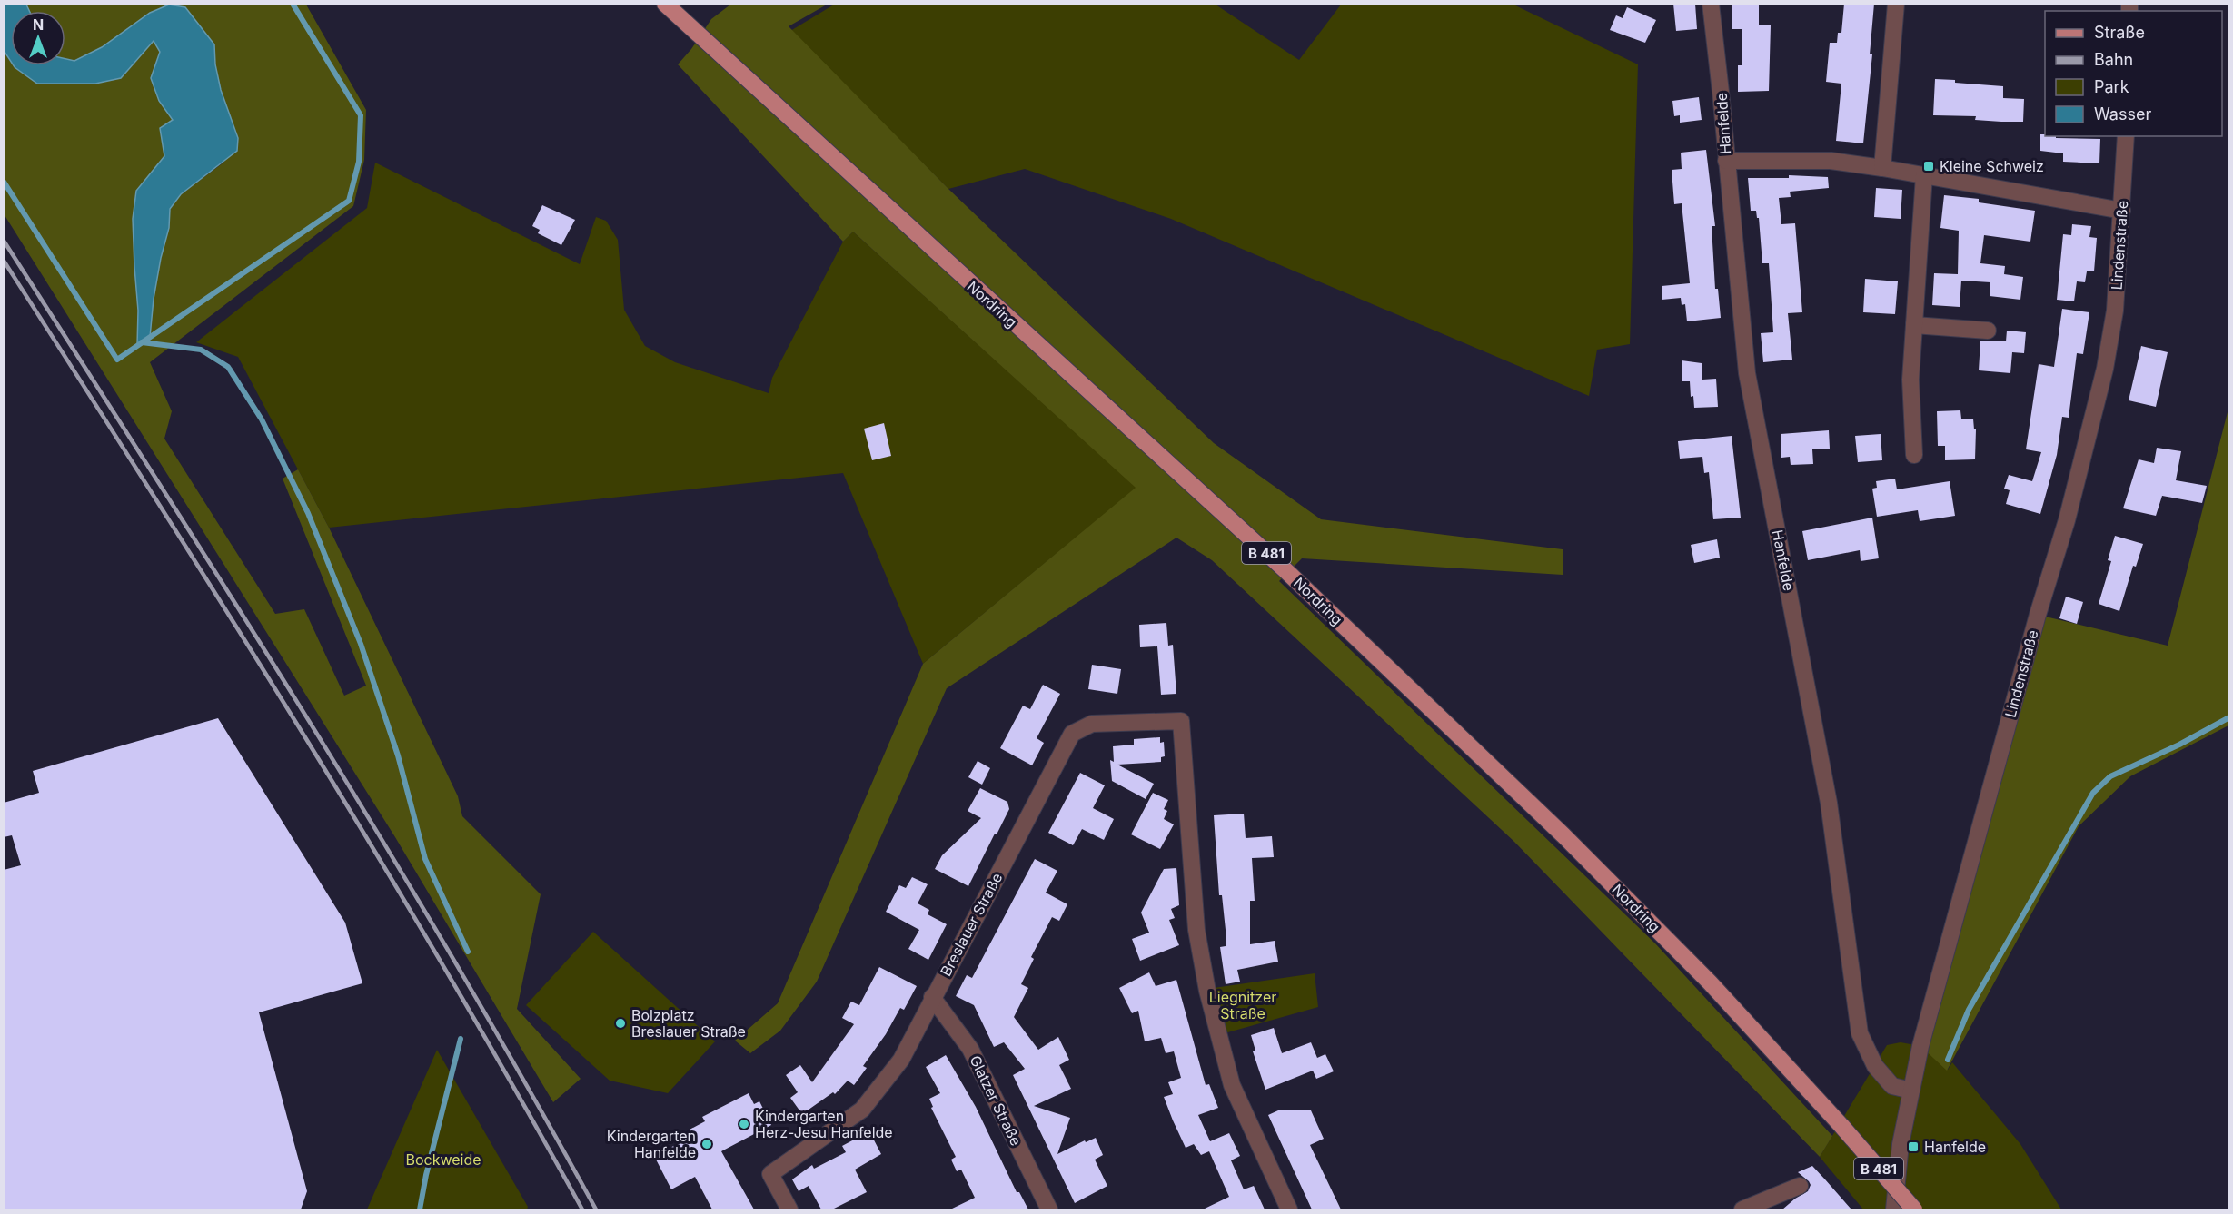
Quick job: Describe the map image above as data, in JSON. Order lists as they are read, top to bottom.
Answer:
{
  "streets": {
    "main road": ["Nordring", "B 481"],
    "street": [
      "Hanfelde",
      "Lindenstraße",
      "Breslauer Straße",
      "Glatzer Straße"
    ]
  },
  "crossings": [
    ["Hanfelde", "Lindenstraße"],
    ["Breslauer Straße", "Glatzer Straße"]
  ],
  "parks": ["Liegnitzer Straße", "Bockweide"],
  "places": {
    "transit": ["Kleine Schweiz", "Hanfelde"],
    "other": ["Bolzplatz Breslauer Straße", "Kindergarten Herz-Jesu Hanfelde", "Kindergarten Hanfelde"]
  },
  "legend": [
    "Straße",
    "Bahn",
    "Park",
    "Wasser"
  ],
  "north": "top"
}
